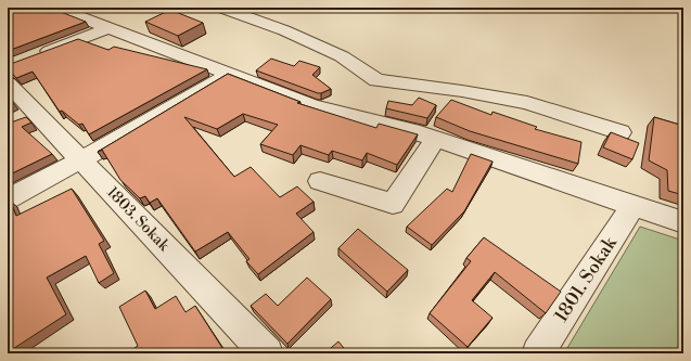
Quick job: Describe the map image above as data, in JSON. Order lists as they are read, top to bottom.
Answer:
{
  "streets": {
    "street": ["1803. Sokak", "1801. Sokak"]
  }
}
